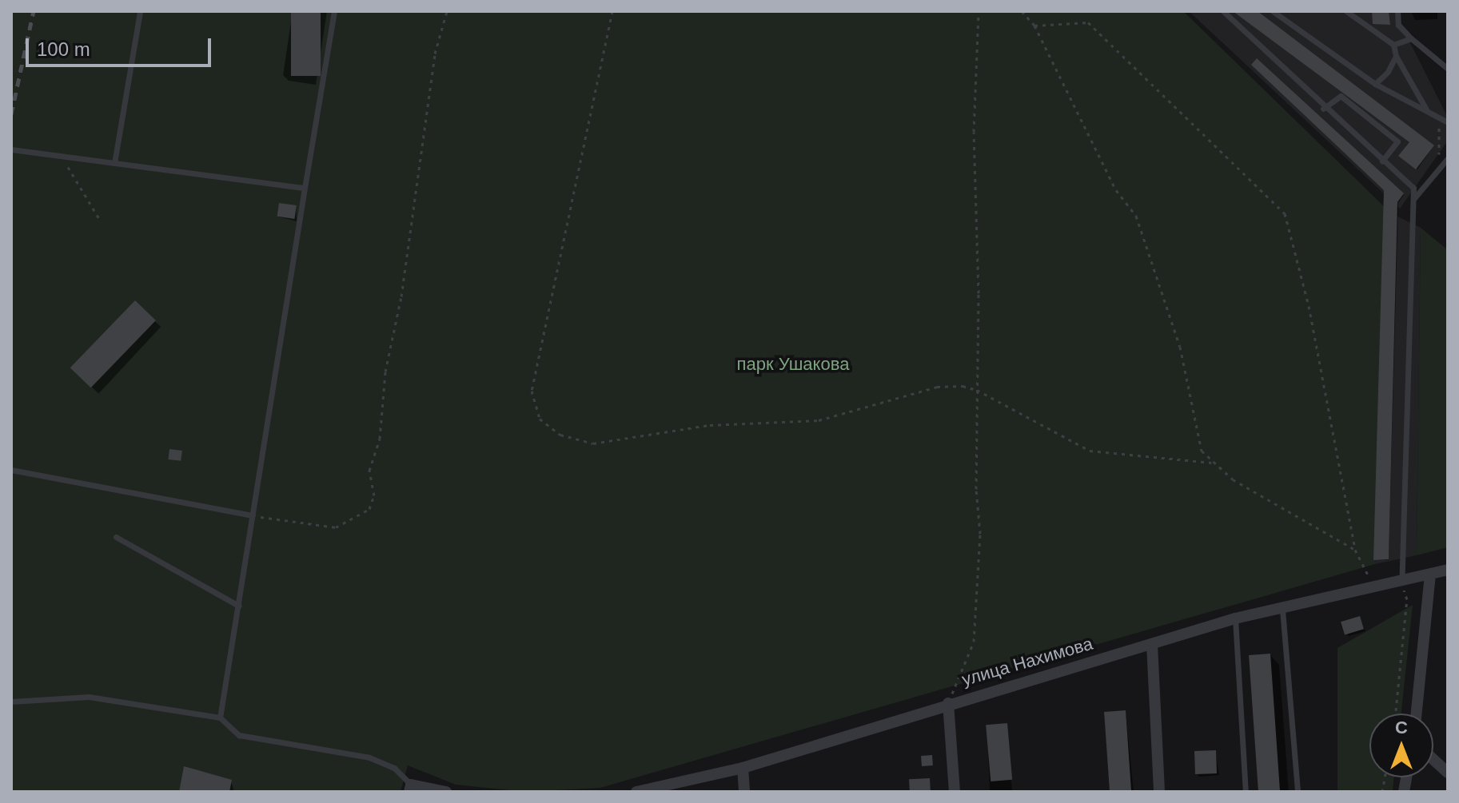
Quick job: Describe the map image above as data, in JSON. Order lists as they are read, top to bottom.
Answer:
{
  "streets": {
    "street": ["улица Нахимова"]
  },
  "parks": ["парк Ушакова"],
  "scale_bar": "100 m",
  "north": "top"
}
